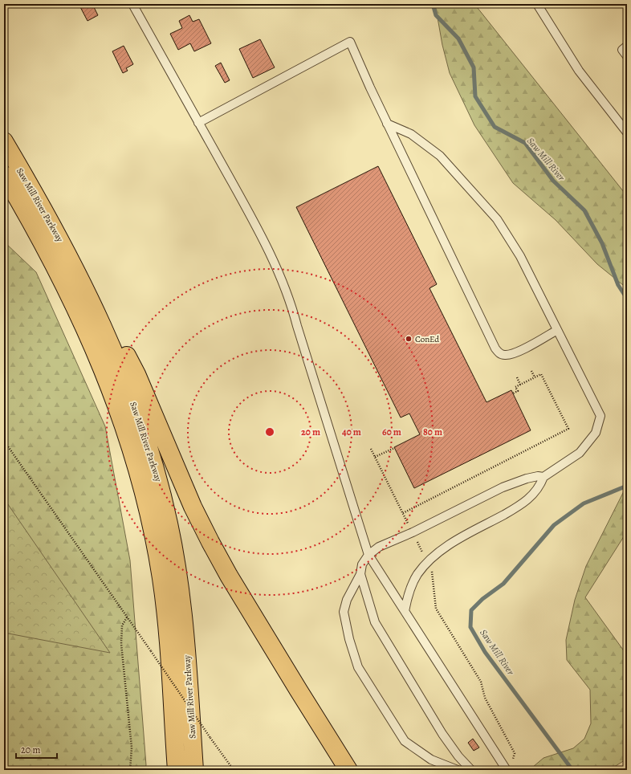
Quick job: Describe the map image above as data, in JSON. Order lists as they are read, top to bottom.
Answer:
{
  "streets": {
    "highway": ["Saw Mill River Parkway"]
  },
  "water": ["Saw Mill River"],
  "places": ["ConEd"],
  "scale_bar": "20 m",
  "rings": [
    "20 m",
    "40 m",
    "60 m",
    "80 m"
  ]
}
